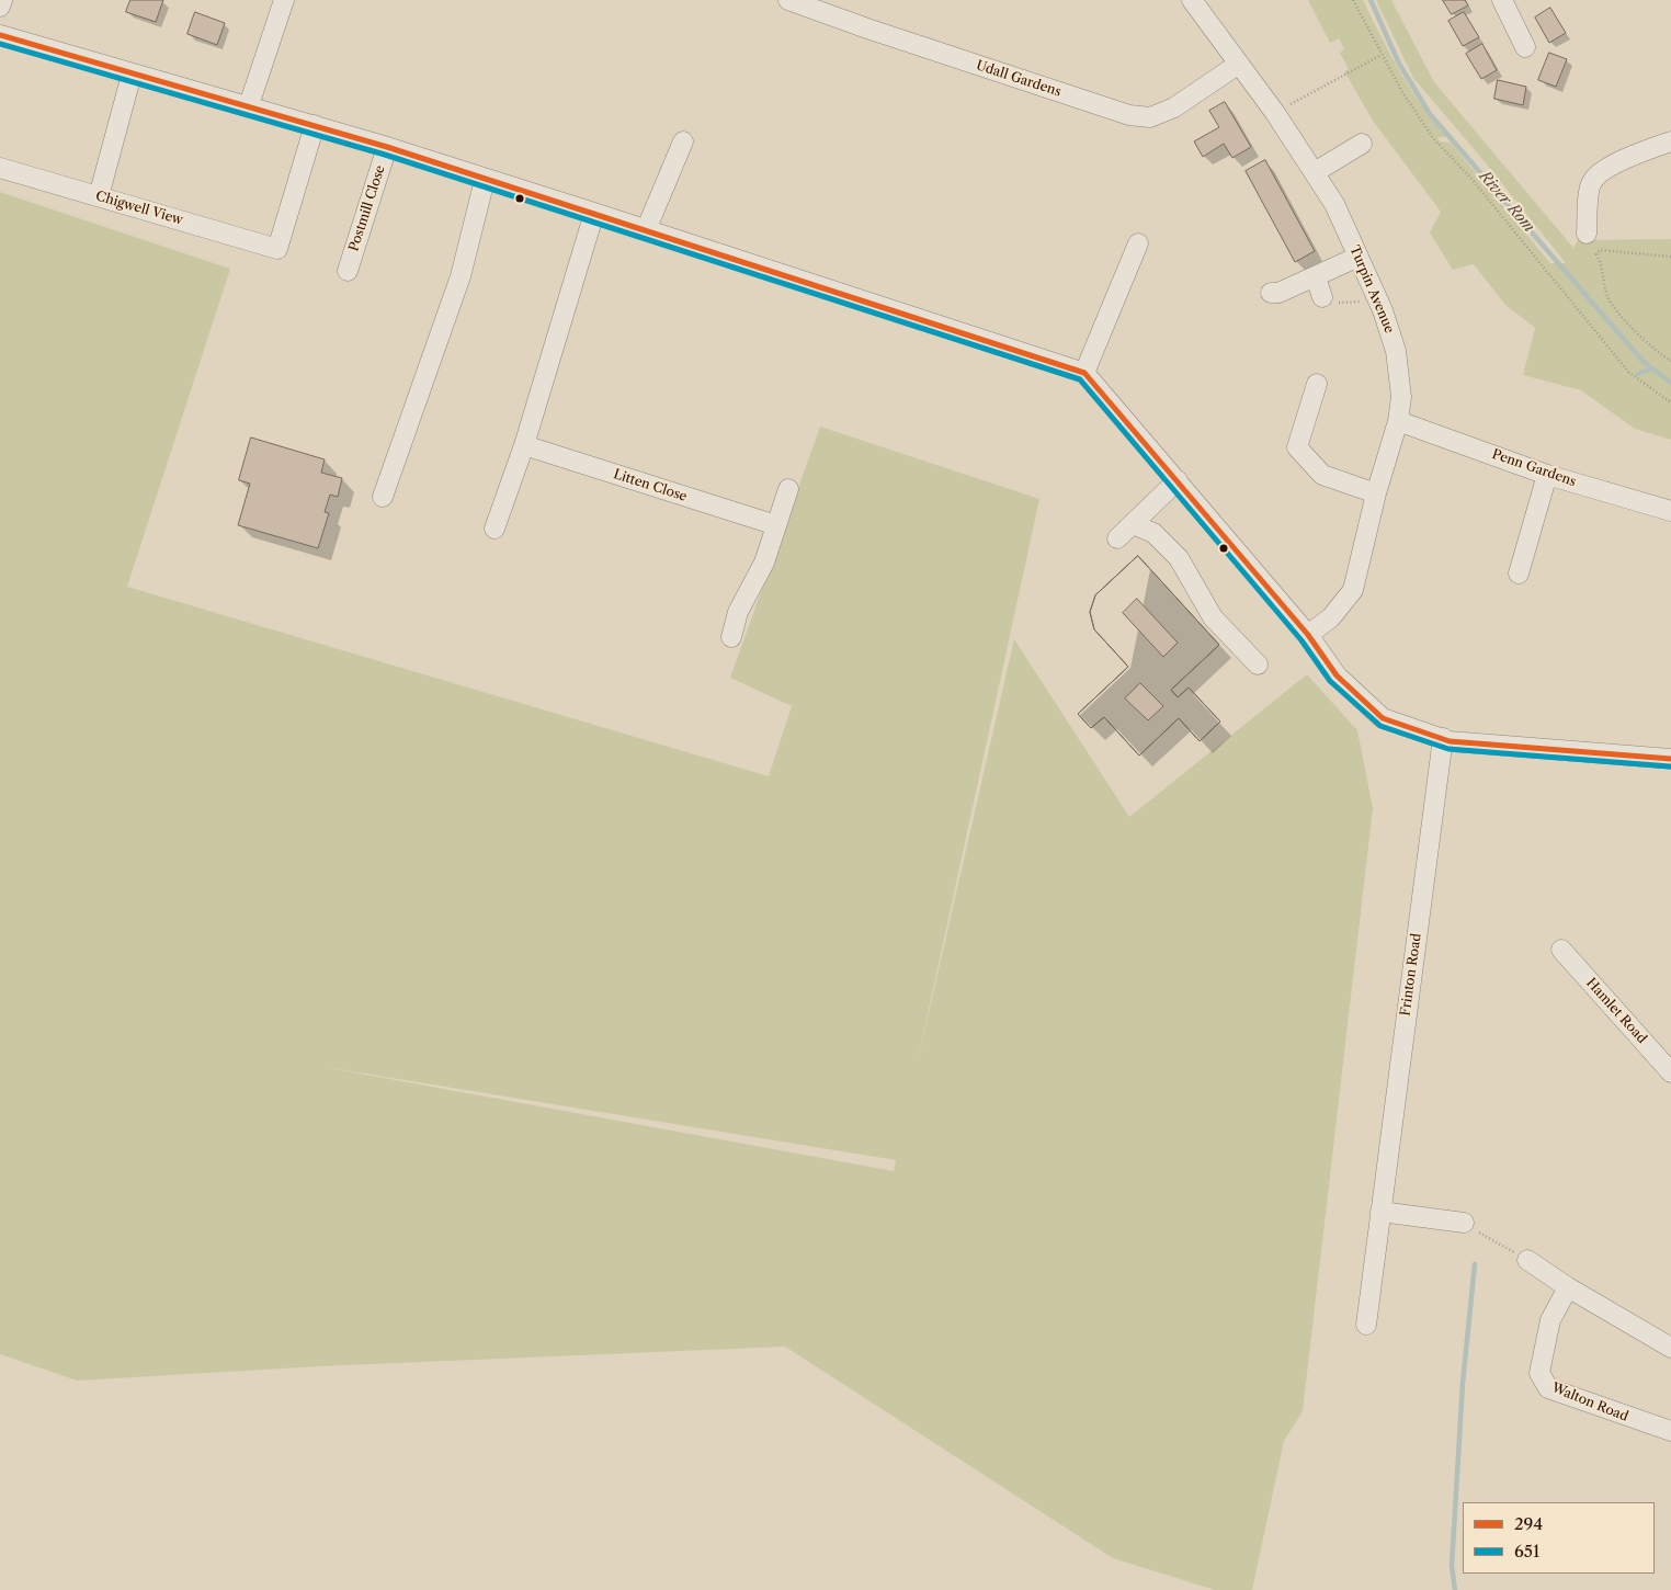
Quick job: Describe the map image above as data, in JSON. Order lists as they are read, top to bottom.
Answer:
{
  "streets": {
    "street": [
      "Udall Gardens",
      "Chigwell View",
      "Postmill Close",
      "Turpin Avenue",
      "Penn Gardens",
      "Litten Close",
      "Frinton Road",
      "Hamlet Road",
      "Walton Road"
    ]
  },
  "crossings": [
    ["Udall Gardens", "Turpin Avenue"],
    ["Turpin Avenue", "Penn Gardens"]
  ],
  "water": ["River Rom"],
  "lines": ["transit line 294", "transit line 651"],
  "legend": ["294", "651"]
}
